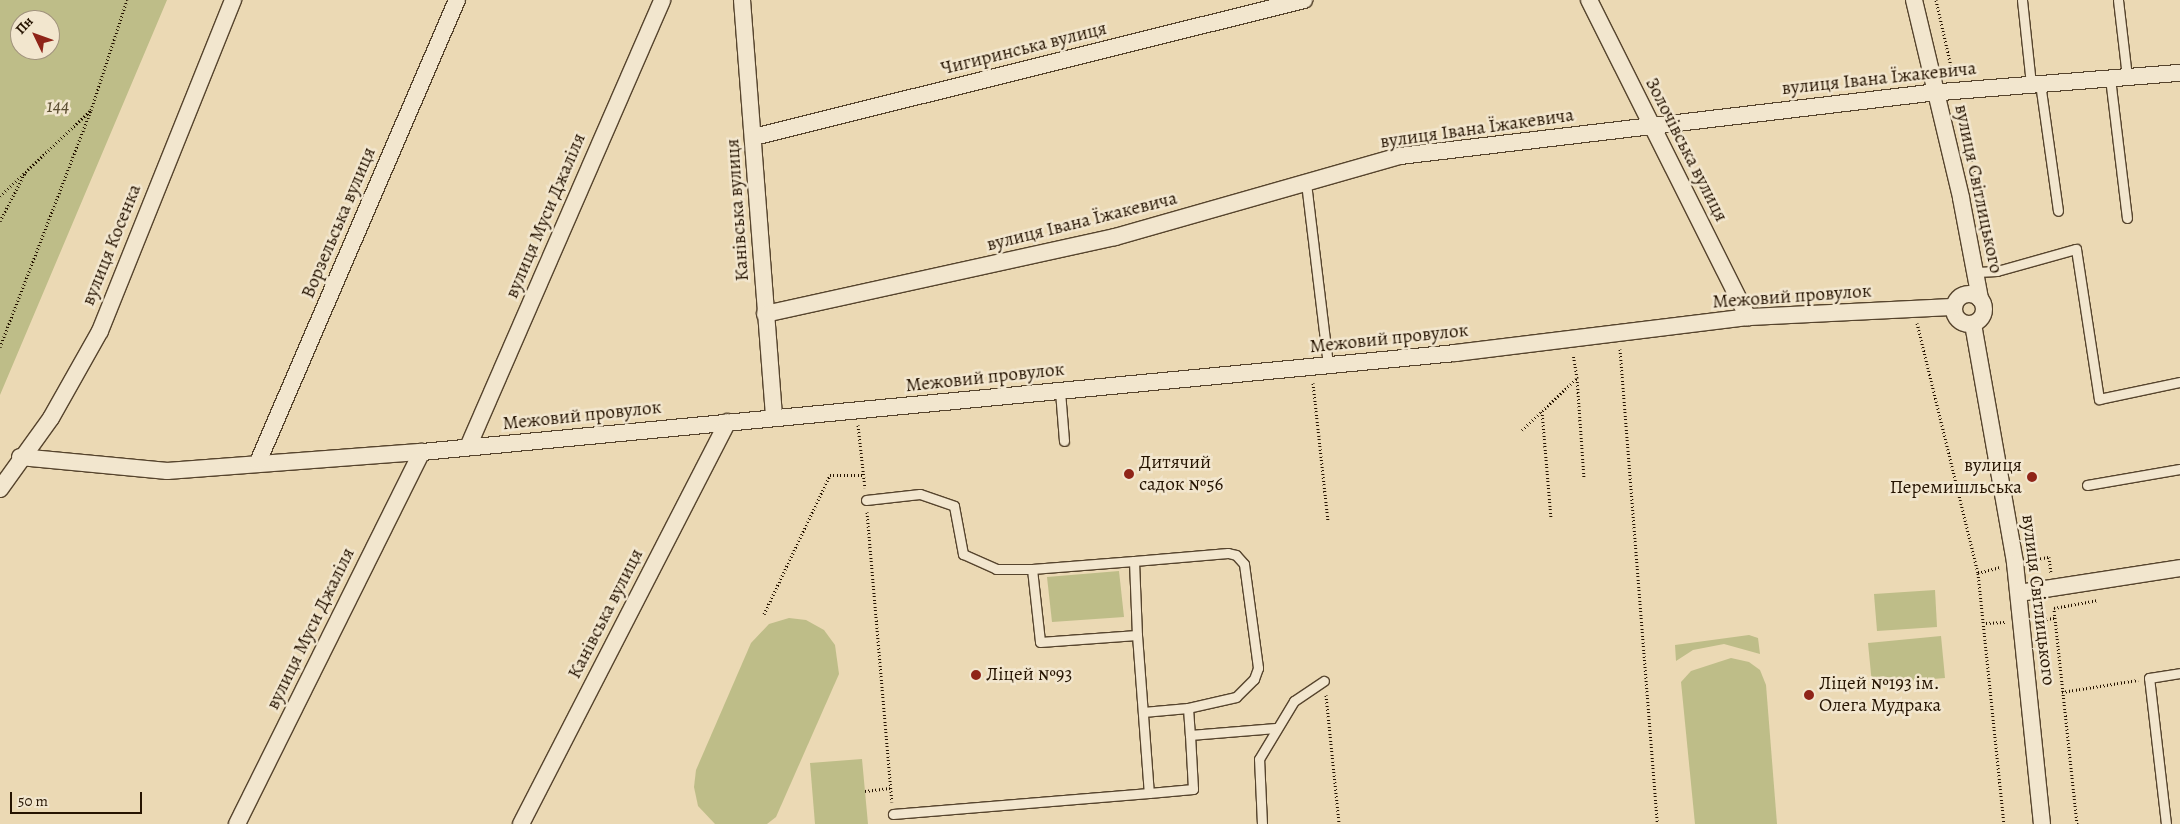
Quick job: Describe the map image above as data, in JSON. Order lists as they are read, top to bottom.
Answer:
{
  "streets": {
    "street": [
      "Чигиринська вулиця",
      "вулиця Івана Їжакевича",
      "Золочівська вулиця",
      "вулиця Світлицького",
      "Канівська вулиця",
      "вулиця Муси Джаліля",
      "Ворзельська вулиця",
      "вулиця Косенка",
      "Межовий провулок"
    ]
  },
  "crossings": [
    ["Чигиринська вулиця", "Канівська вулиця"],
    ["вулиця Івана Їжакевича", "Золочівська вулиця"],
    ["вулиця Івана Їжакевича", "вулиця Світлицького"],
    ["вулиця Івана Їжакевича", "Канівська вулиця"],
    ["Золочівська вулиця", "Межовий провулок"],
    ["вулиця Світлицького", "Межовий провулок"],
    ["Канівська вулиця", "Межовий провулок"],
    ["вулиця Муси Джаліля", "Межовий провулок"],
    ["Ворзельська вулиця", "Межовий провулок"],
    ["вулиця Косенка", "Межовий провулок"]
  ],
  "parks": ["144"],
  "places": [
    "Дитячий садок №56",
    "вулиця Перемишльська",
    "Ліцей №93",
    "Ліцей №193 ім. Олега Мудрака"
  ],
  "scale_bar": "50 m",
  "north": "top left"
}
